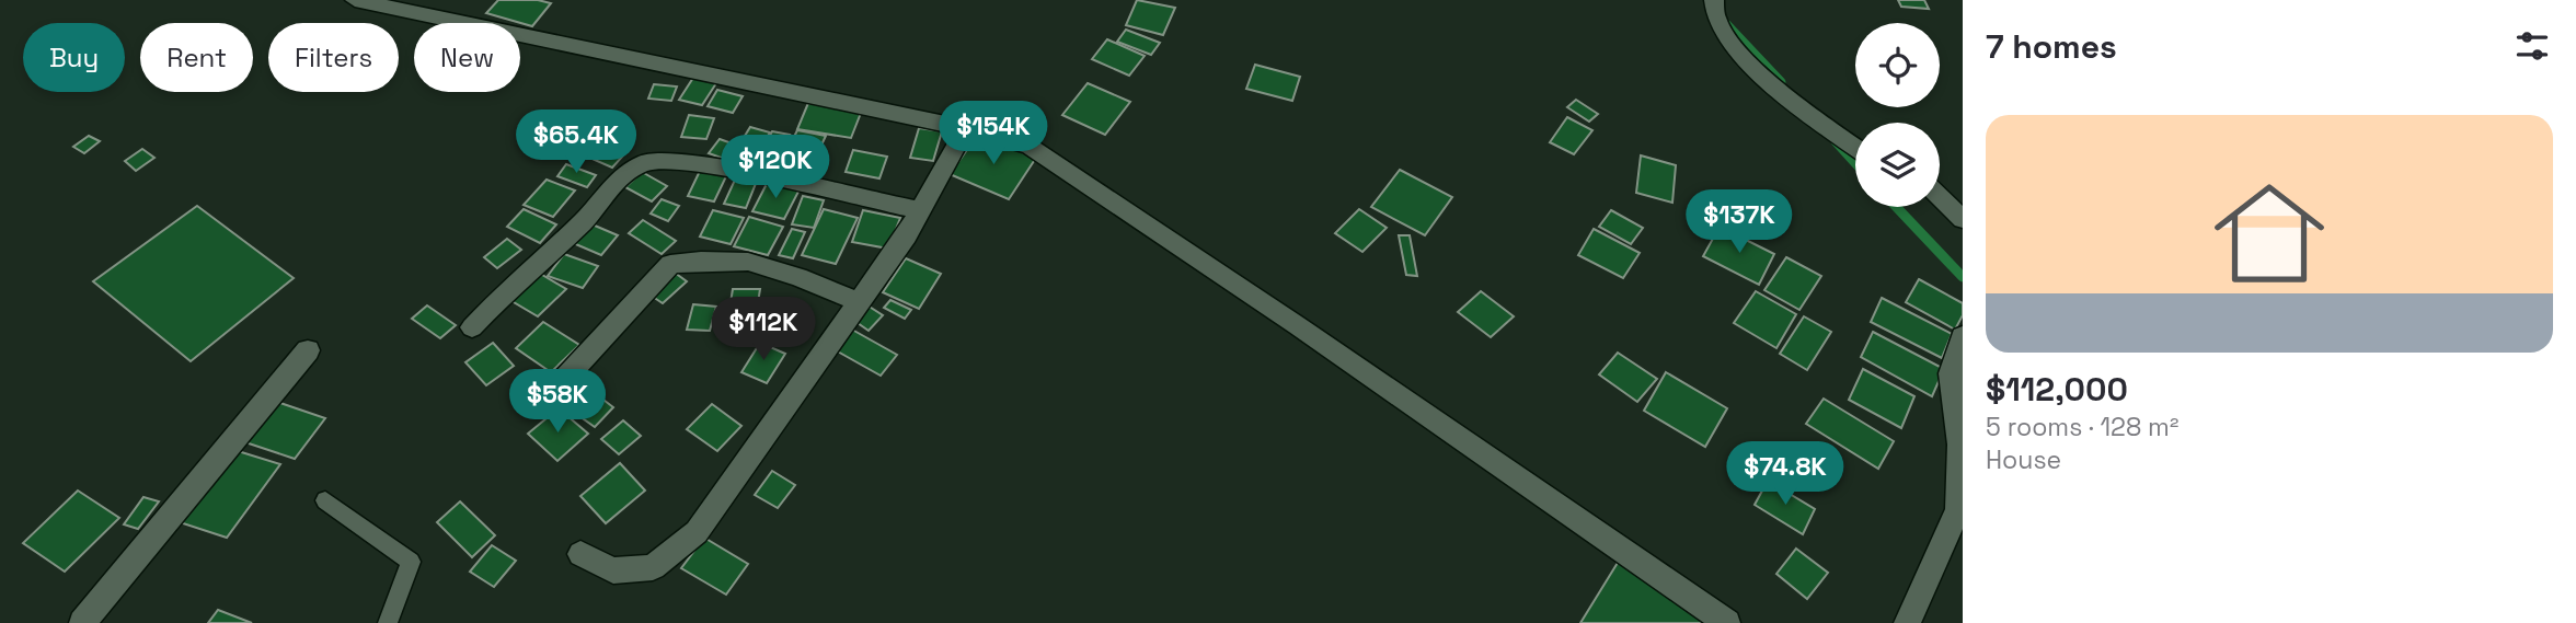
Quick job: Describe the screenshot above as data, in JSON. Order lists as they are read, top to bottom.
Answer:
{
  "page": {
    "heading": "7 homes",
    "chip": [
      "Buy",
      "Rent",
      "Filters",
      "New"
    ],
    "list": [
      {
        "name": "$112,000",
        "note": "5 rooms · 128 m² · House"
      }
    ],
    "price": [
      "$154K",
      "$65.4K",
      "$120K",
      "$137K",
      "$112K",
      "$58K",
      "$74.8K"
    ]
  }
}
